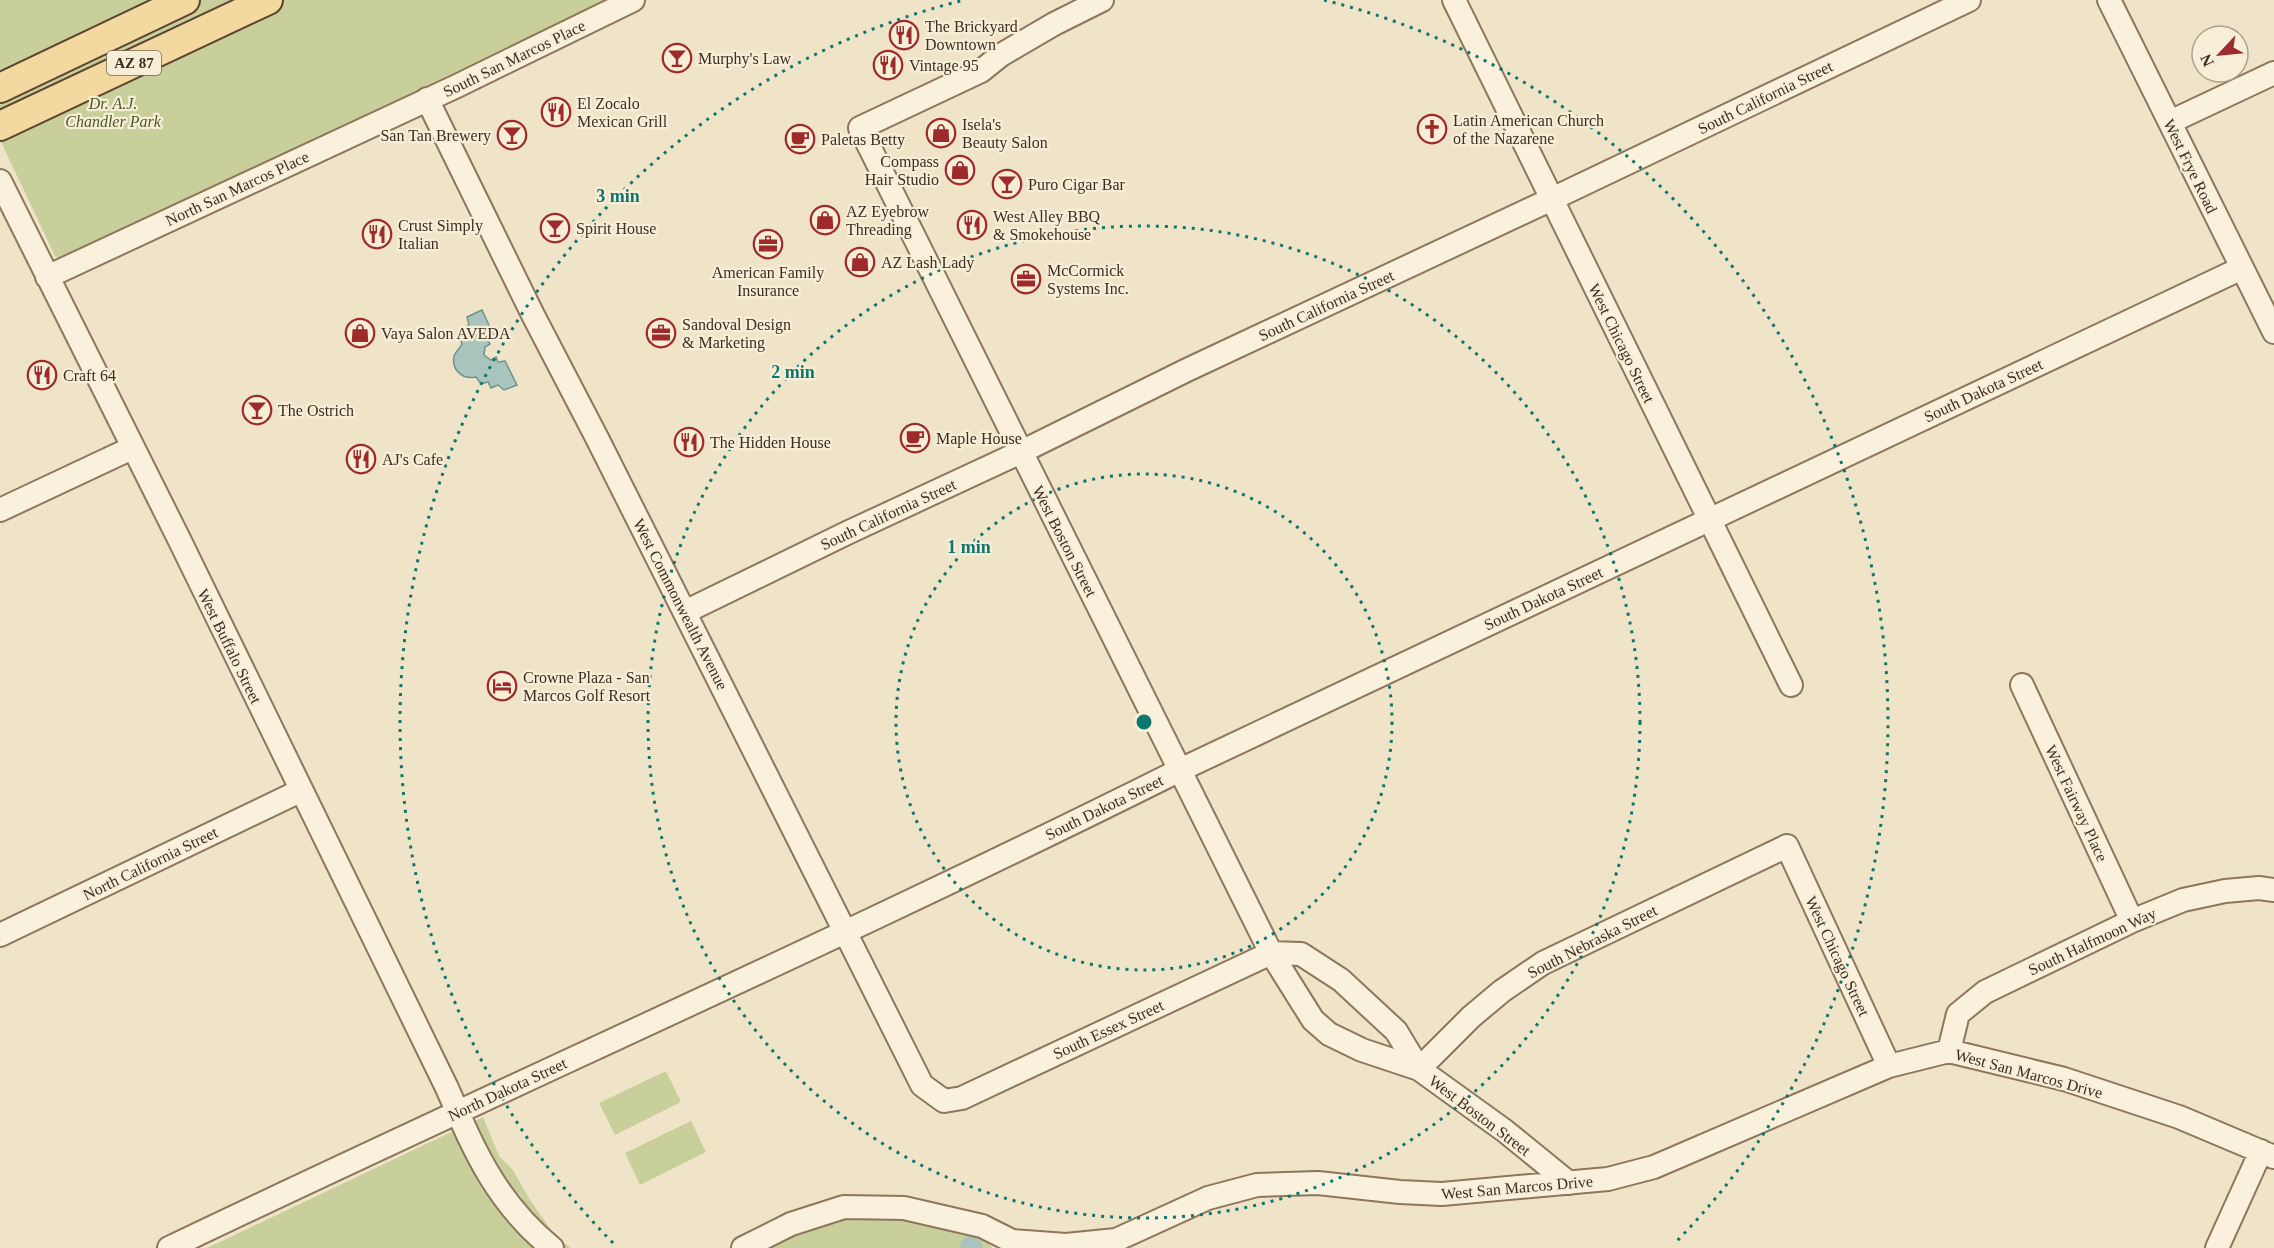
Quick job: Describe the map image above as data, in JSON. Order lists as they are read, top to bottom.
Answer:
{
  "streets": {
    "main road": ["AZ 87"],
    "street": [
      "South San Marcos Place",
      "South California Street",
      "West Frye Road",
      "North San Marcos Place",
      "West Chicago Street",
      "South Dakota Street",
      "West Boston Street",
      "West Commonwealth Avenue",
      "West Buffalo Street",
      "West Fairway Place",
      "North California Street",
      "South Nebraska Street",
      "South Halfmoon Way",
      "South Essex Street",
      "West San Marcos Drive",
      "North Dakota Street"
    ]
  },
  "crossings": [
    ["South San Marcos Place", "North San Marcos Place"],
    ["South San Marcos Place", "West Commonwealth Avenue"],
    ["South California Street", "West Chicago Street"],
    ["South California Street", "West Boston Street"],
    ["South California Street", "West Commonwealth Avenue"],
    ["West Frye Road", "South Dakota Street"],
    ["North San Marcos Place", "West Commonwealth Avenue"],
    ["North San Marcos Place", "West Buffalo Street"],
    ["West Chicago Street", "South Dakota Street"],
    ["West Chicago Street", "South Nebraska Street"],
    ["West Chicago Street", "West San Marcos Drive"],
    ["South Dakota Street", "West Boston Street"],
    ["South Dakota Street", "West Commonwealth Avenue"],
    ["South Dakota Street", "North Dakota Street"],
    ["West Boston Street", "South Nebraska Street"],
    ["West Boston Street", "South Essex Street"],
    ["West Boston Street", "West San Marcos Drive"],
    ["West Commonwealth Avenue", "South Essex Street"],
    ["West Commonwealth Avenue", "North Dakota Street"],
    ["West Buffalo Street", "North California Street"],
    ["West Buffalo Street", "North Dakota Street"],
    ["West Fairway Place", "South Halfmoon Way"],
    ["South Halfmoon Way", "West San Marcos Drive"]
  ],
  "parks": ["Dr. A.J. Chandler Park"],
  "places": {
    "restaurant": [
      "The Brickyard Downtown",
      "Vintage 95",
      "El Zocalo Mexican Grill",
      "West Alley BBQ & Smokehouse",
      "Crust Simply Italian",
      "Craft 64",
      "The Hidden House",
      "AJ's Cafe"
    ],
    "bar": [
      "Murphy's Law",
      "San Tan Brewery",
      "Puro Cigar Bar",
      "Spirit House",
      "The Ostrich"
    ],
    "church": ["Latin American Church of the Nazarene"],
    "shop": [
      "Isela's Beauty Salon",
      "Compass Hair Studio",
      "AZ Eyebrow Threading",
      "AZ Lash Lady",
      "Vaya Salon AVEDA"
    ],
    "cafe": ["Paletas Betty", "Maple House"],
    "office": ["American Family Insurance", "McCormick Systems Inc.", "Sandoval Design & Marketing"],
    "hotel": ["Crowne Plaza - San Marcos Golf Resort"]
  },
  "north": "bottom left",
  "rings": ["3 min", "2 min", "1 min"]
}
